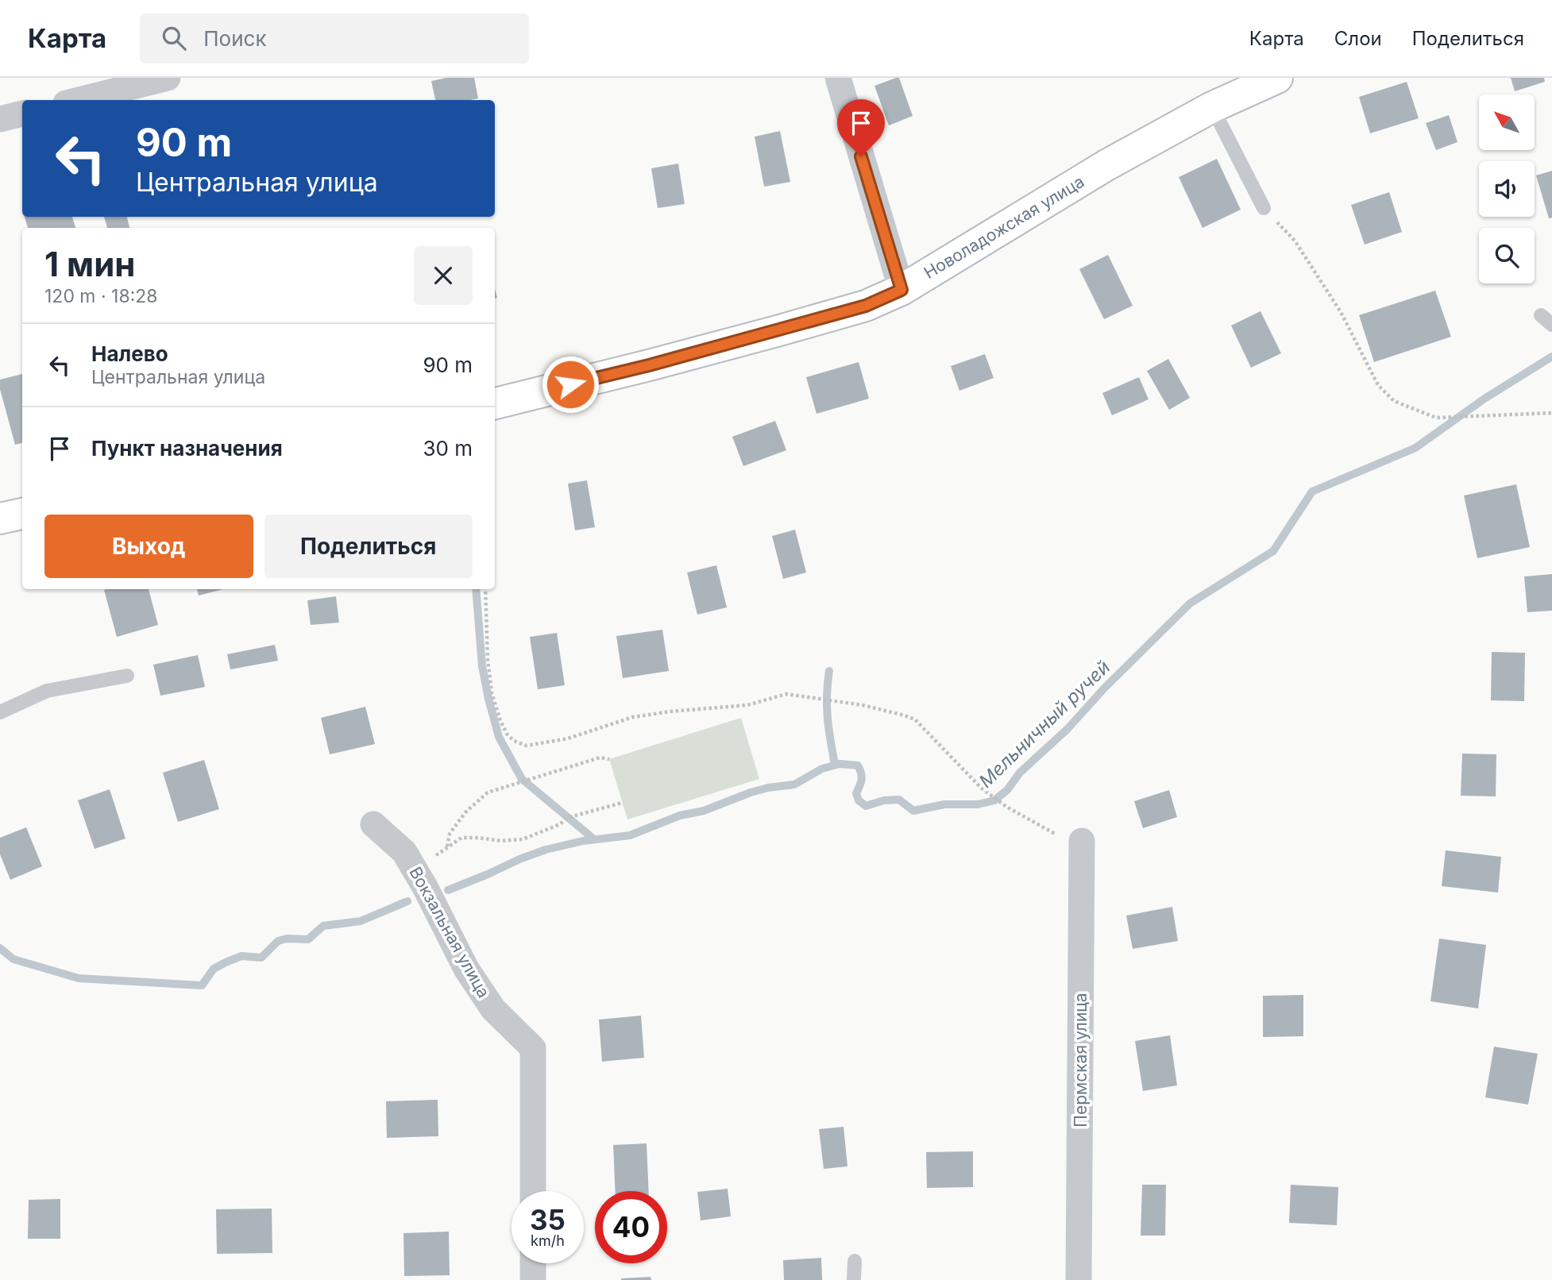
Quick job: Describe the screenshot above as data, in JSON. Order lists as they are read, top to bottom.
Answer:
{
  "streets": {
    "street": ["Новоладожская улица", "Вокзальная улица", "Пермская улица"]
  },
  "water": ["Мельничный ручей"],
  "north": "top left",
  "page": {
    "header": "Карта",
    "search": "Поиск",
    "nav": ["Карта", "Слои", "Поделиться"],
    "turn": ["90 m", "Центральная улица"],
    "heading": ["1 мин", "120 m · 18:28"],
    "list": [
      {
        "name": "Налево",
        "note": "Центральная улица",
        "value": "90 m"
      },
      {
        "name": "Пункт назначения",
        "value": "30 m"
      }
    ],
    "buttons": ["Выход", "Поделиться"],
    "speed": "35 km/h",
    "limit": "40"
  }
}
